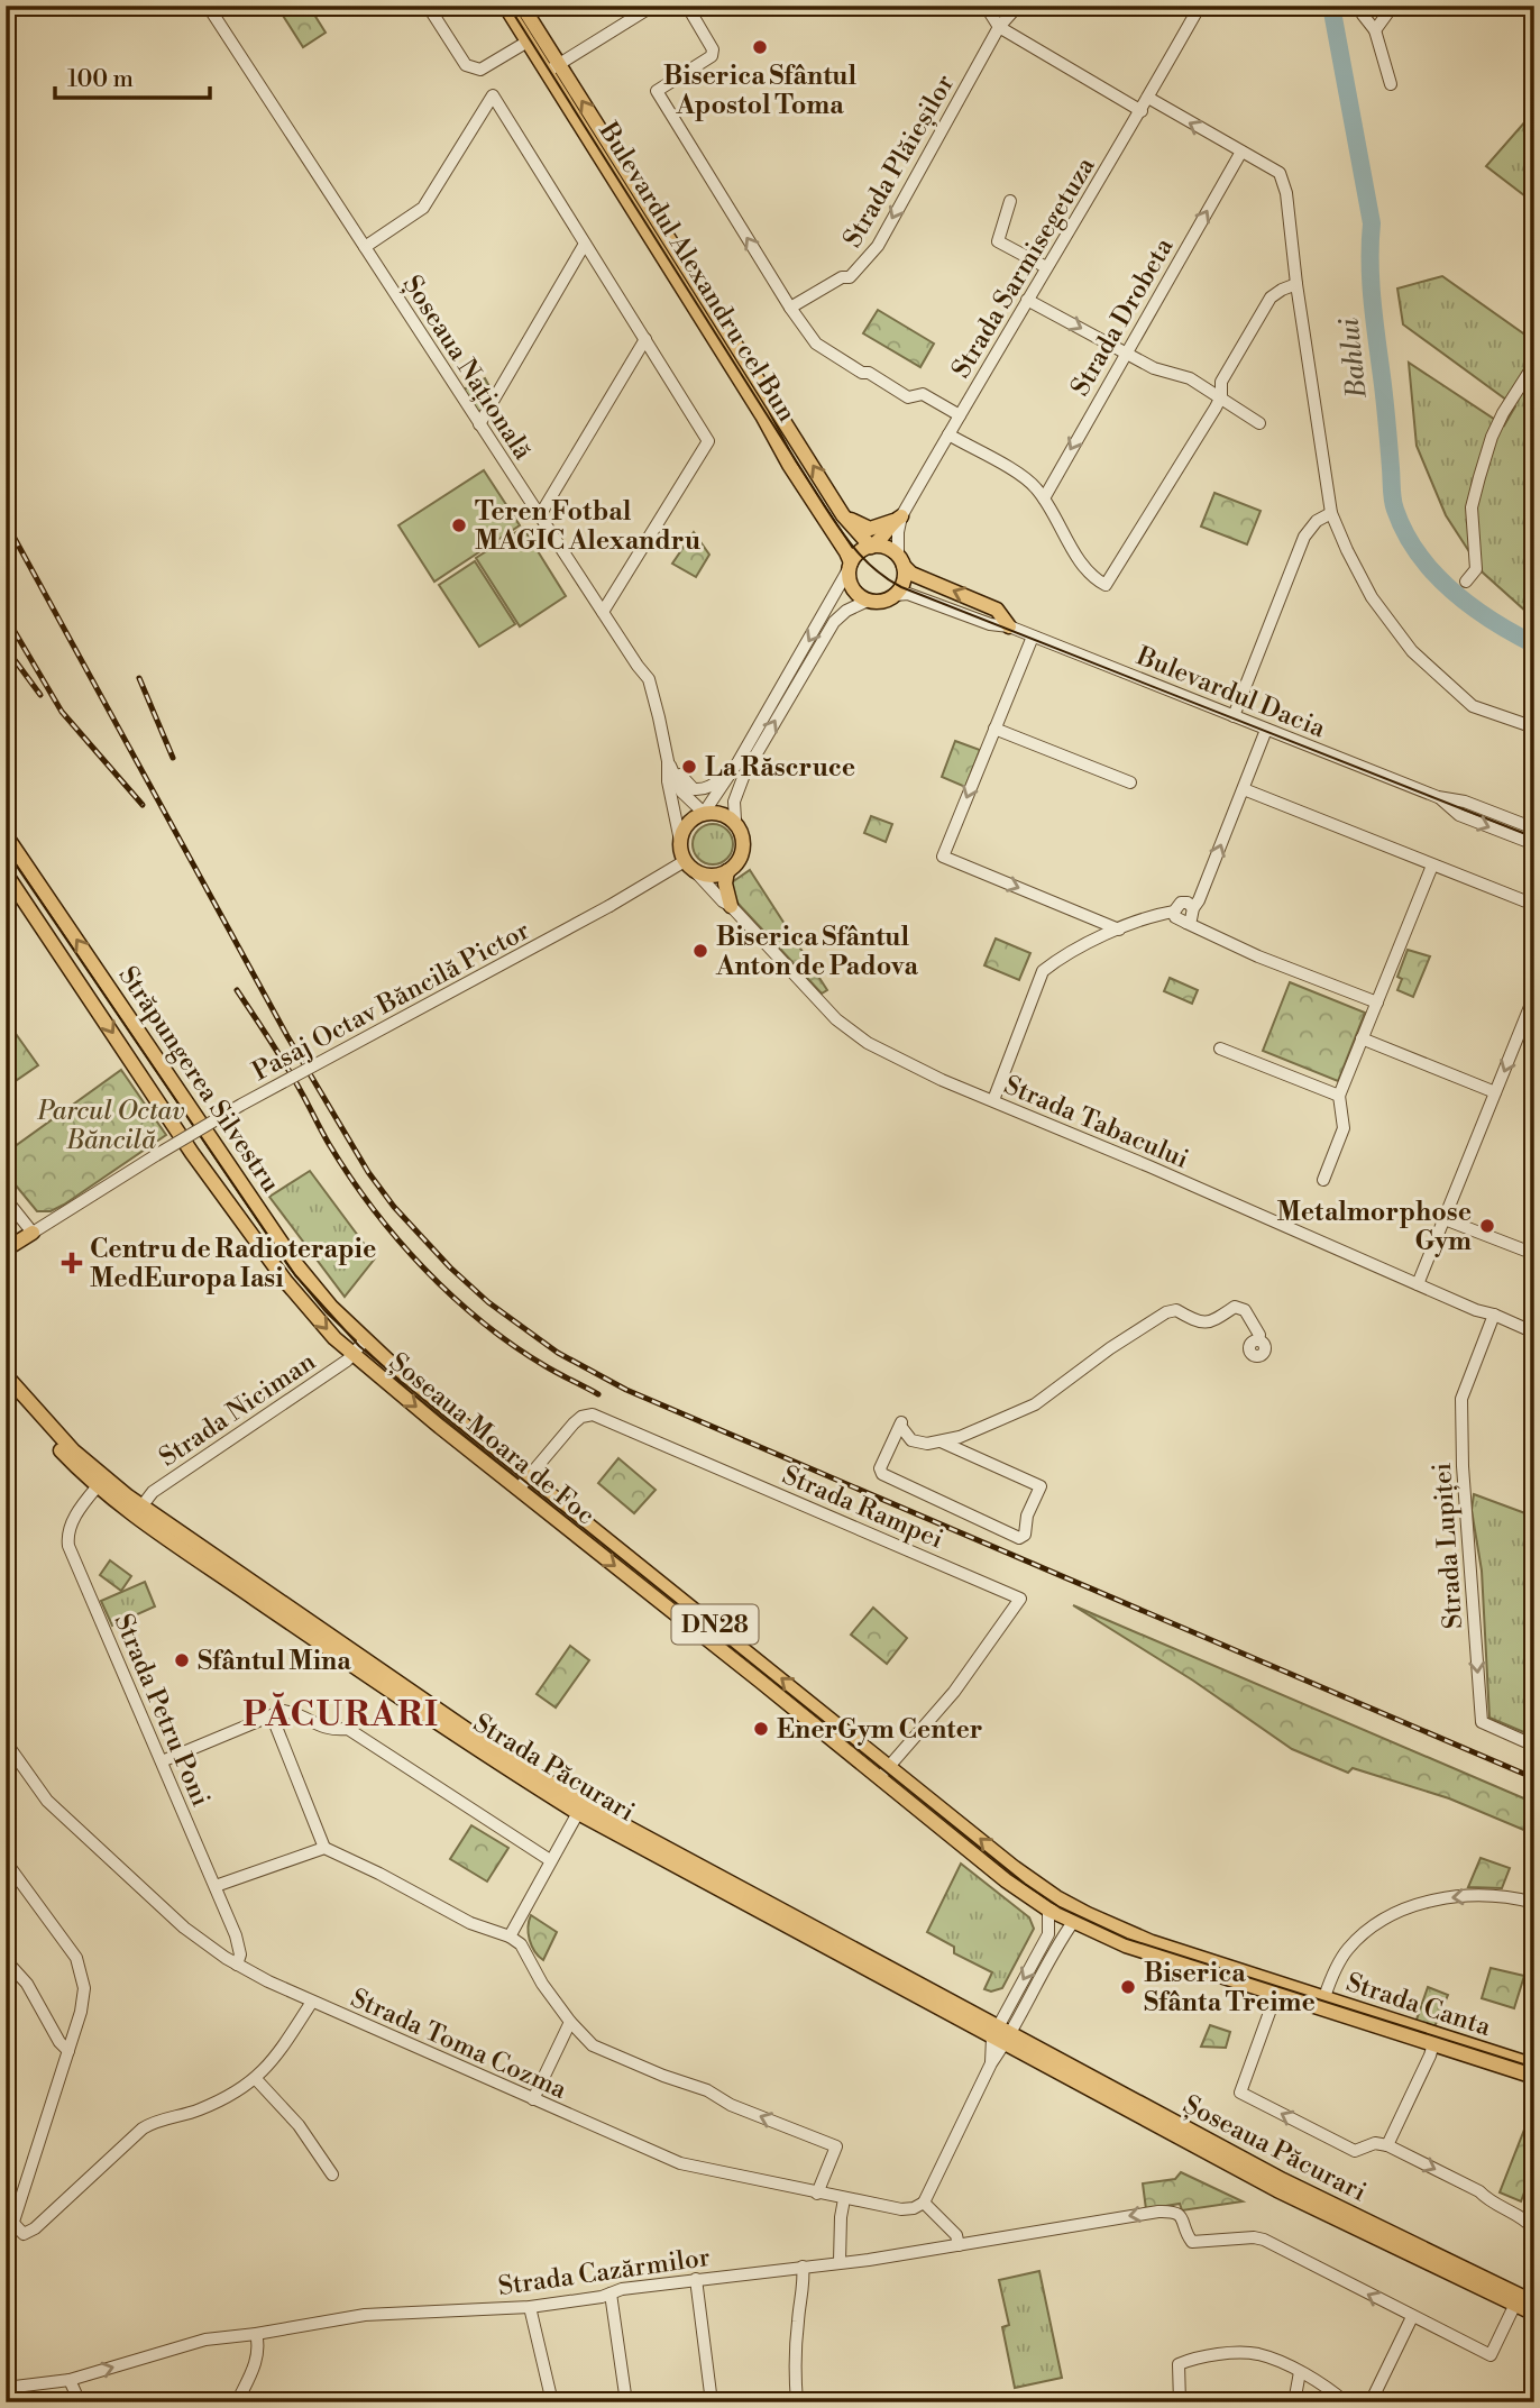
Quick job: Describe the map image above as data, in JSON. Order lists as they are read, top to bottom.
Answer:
{
  "streets": {
    "main road": [
      "Bulevardul Alexandru cel Bun",
      "Străpungerea Silvestru",
      "Șoseaua Moara de Foc",
      "DN28",
      "Strada Păcurari",
      "Strada Canta",
      "Șoseaua Păcurari"
    ],
    "street": [
      "Strada Plăieșilor",
      "Strada Sarmisegetuza",
      "Strada Drobeta",
      "Șoseaua Națională",
      "Bulevardul Dacia",
      "Pasaj Octav Băncilă Pictor",
      "Strada Tabacului",
      "Strada Niciman",
      "Strada Rampei",
      "Strada Lupiței",
      "Strada Petru Poni",
      "Strada Toma Cozma",
      "Strada Cazărmilor"
    ]
  },
  "crossings": [
    ["Strada Sarmisegetuza", "Bulevardul Alexandru cel Bun"],
    ["Strada Sarmisegetuza", "Bulevardul Dacia"],
    ["Bulevardul Alexandru cel Bun", "Bulevardul Dacia"],
    ["Șoseaua Națională", "Pasaj Octav Băncilă Pictor"],
    ["Șoseaua Națională", "Strada Tabacului"],
    ["Pasaj Octav Băncilă Pictor", "Strada Tabacului"],
    ["Străpungerea Silvestru", "Strada Niciman"],
    ["Străpungerea Silvestru", "Șoseaua Moara de Foc"],
    ["Strada Tabacului", "Strada Lupiței"],
    ["Strada Niciman", "Șoseaua Moara de Foc"],
    ["Strada Niciman", "Strada Păcurari"],
    ["Șoseaua Moara de Foc", "Strada Rampei"],
    ["Șoseaua Moara de Foc", "Strada Canta"],
    ["Strada Petru Poni", "Strada Păcurari"],
    ["Strada Petru Poni", "Strada Toma Cozma"],
    ["Strada Păcurari", "Șoseaua Păcurari"]
  ],
  "one_way": ["Strada Plăieșilor", "Străpungerea Silvestru", "Strada Lupiței"],
  "districts": ["PĂCURARI"],
  "water": ["Bahlui"],
  "parks": ["Parcul Octav Băncilă"],
  "places": {
    "other": [
      "Biserica Sfântul Apostol Toma",
      "Teren Fotbal MAGIC Alexandru",
      "La Răscruce",
      "Biserica Sfântul Anton de Padova",
      "Metalmorphose Gym",
      "Sfântul Mina",
      "EnerGym Center",
      "Biserica Sfânta Treime"
    ],
    "health": ["Centru de Radioterapie MedEuropa Iasi"]
  },
  "scale_bar": "100 m"
}
